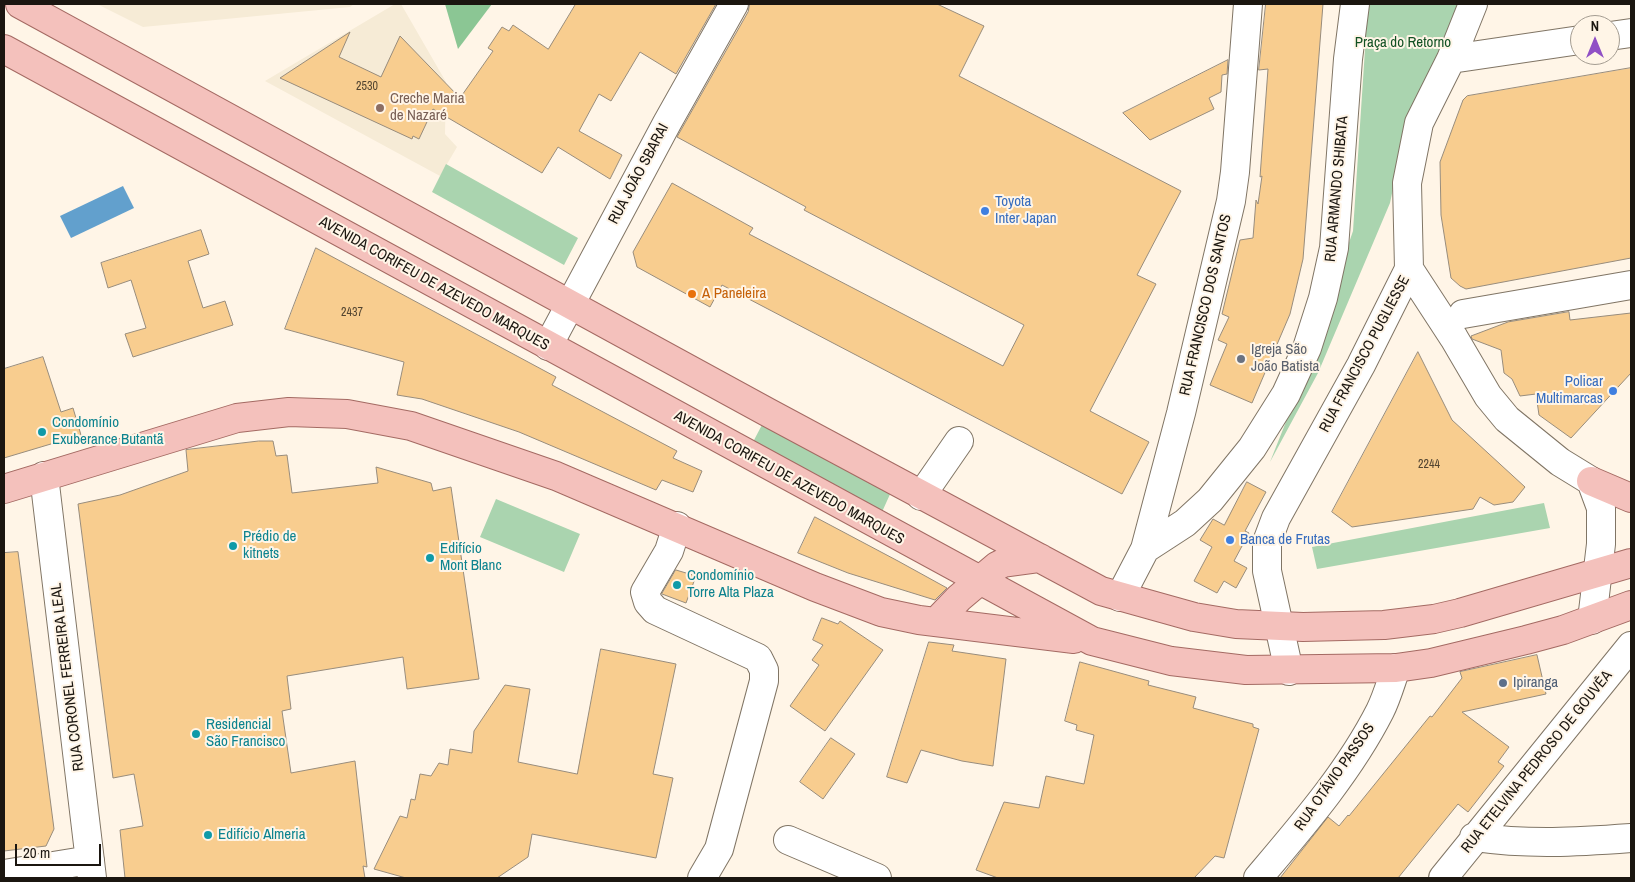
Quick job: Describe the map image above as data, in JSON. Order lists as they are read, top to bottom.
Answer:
{
  "streets": {
    "main road": ["AVENIDA CORIFEU DE AZEVEDO MARQUES"],
    "street": [
      "RUA JOÃO SBARAI",
      "RUA ARMANDO SHIBATA",
      "RUA FRANCISCO DOS SANTOS",
      "RUA FRANCISCO PUGLIESSE",
      "RUA CORONEL FERREIRA LEAL",
      "RUA ETELVINA PEDROSO DE GOUVÊA",
      "RUA OTÁVIO PASSOS"
    ]
  },
  "crossings": [
    ["RUA JOÃO SBARAI", "AVENIDA CORIFEU DE AZEVEDO MARQUES"],
    ["RUA ARMANDO SHIBATA", "RUA FRANCISCO DOS SANTOS"],
    ["AVENIDA CORIFEU DE AZEVEDO MARQUES", "RUA FRANCISCO PUGLIESSE"],
    ["AVENIDA CORIFEU DE AZEVEDO MARQUES", "RUA OTÁVIO PASSOS"]
  ],
  "parks": ["Praça do Retorno"],
  "places": [
    "Creche Maria de Nazaré",
    "Toyota Inter Japan",
    "A Paneleira",
    "Igreja São João Batista",
    "Policar Multimarcas",
    "Condomínio Exuberance Butantã",
    "Banca de Frutas",
    "Prédio de kitnets",
    "Edifício Mont Blanc",
    "Condomínio Torre Alta Plaza",
    "Ipiranga",
    "Residencial São Francisco",
    "Edifício Almeria"
  ],
  "house_numbers": ["2530", "2437", "2244"],
  "scale_bar": "20 m",
  "north": "top"
}
